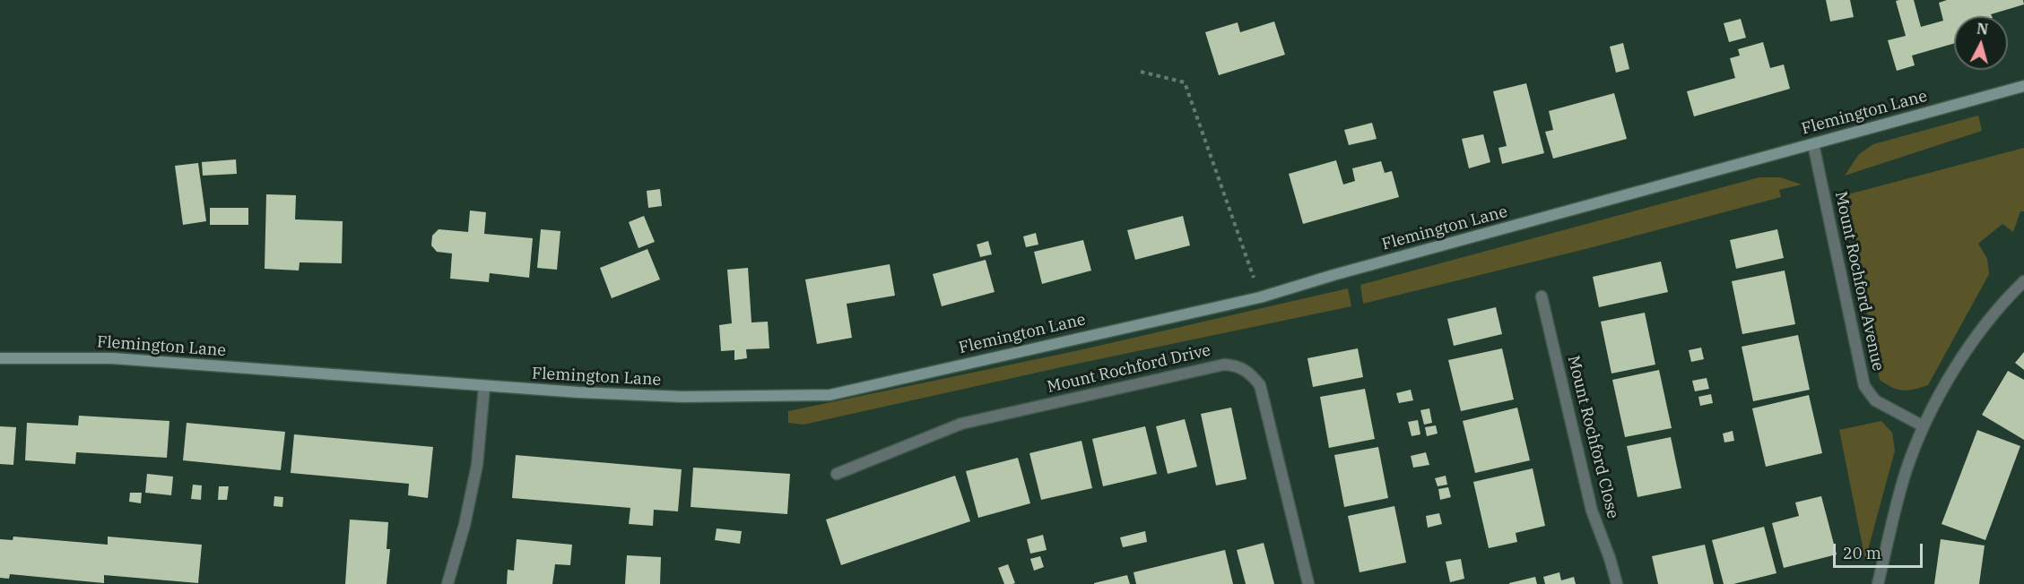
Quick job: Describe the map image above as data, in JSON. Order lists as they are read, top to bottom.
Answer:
{
  "streets": {
    "street": [
      "Flemington Lane",
      "Mount Rochford Avenue",
      "Mount Rochford Drive",
      "Mount Rochford Close"
    ]
  },
  "crossings": [
    ["Flemington Lane", "Mount Rochford Avenue"]
  ],
  "scale_bar": "20 m",
  "north": "top"
}
